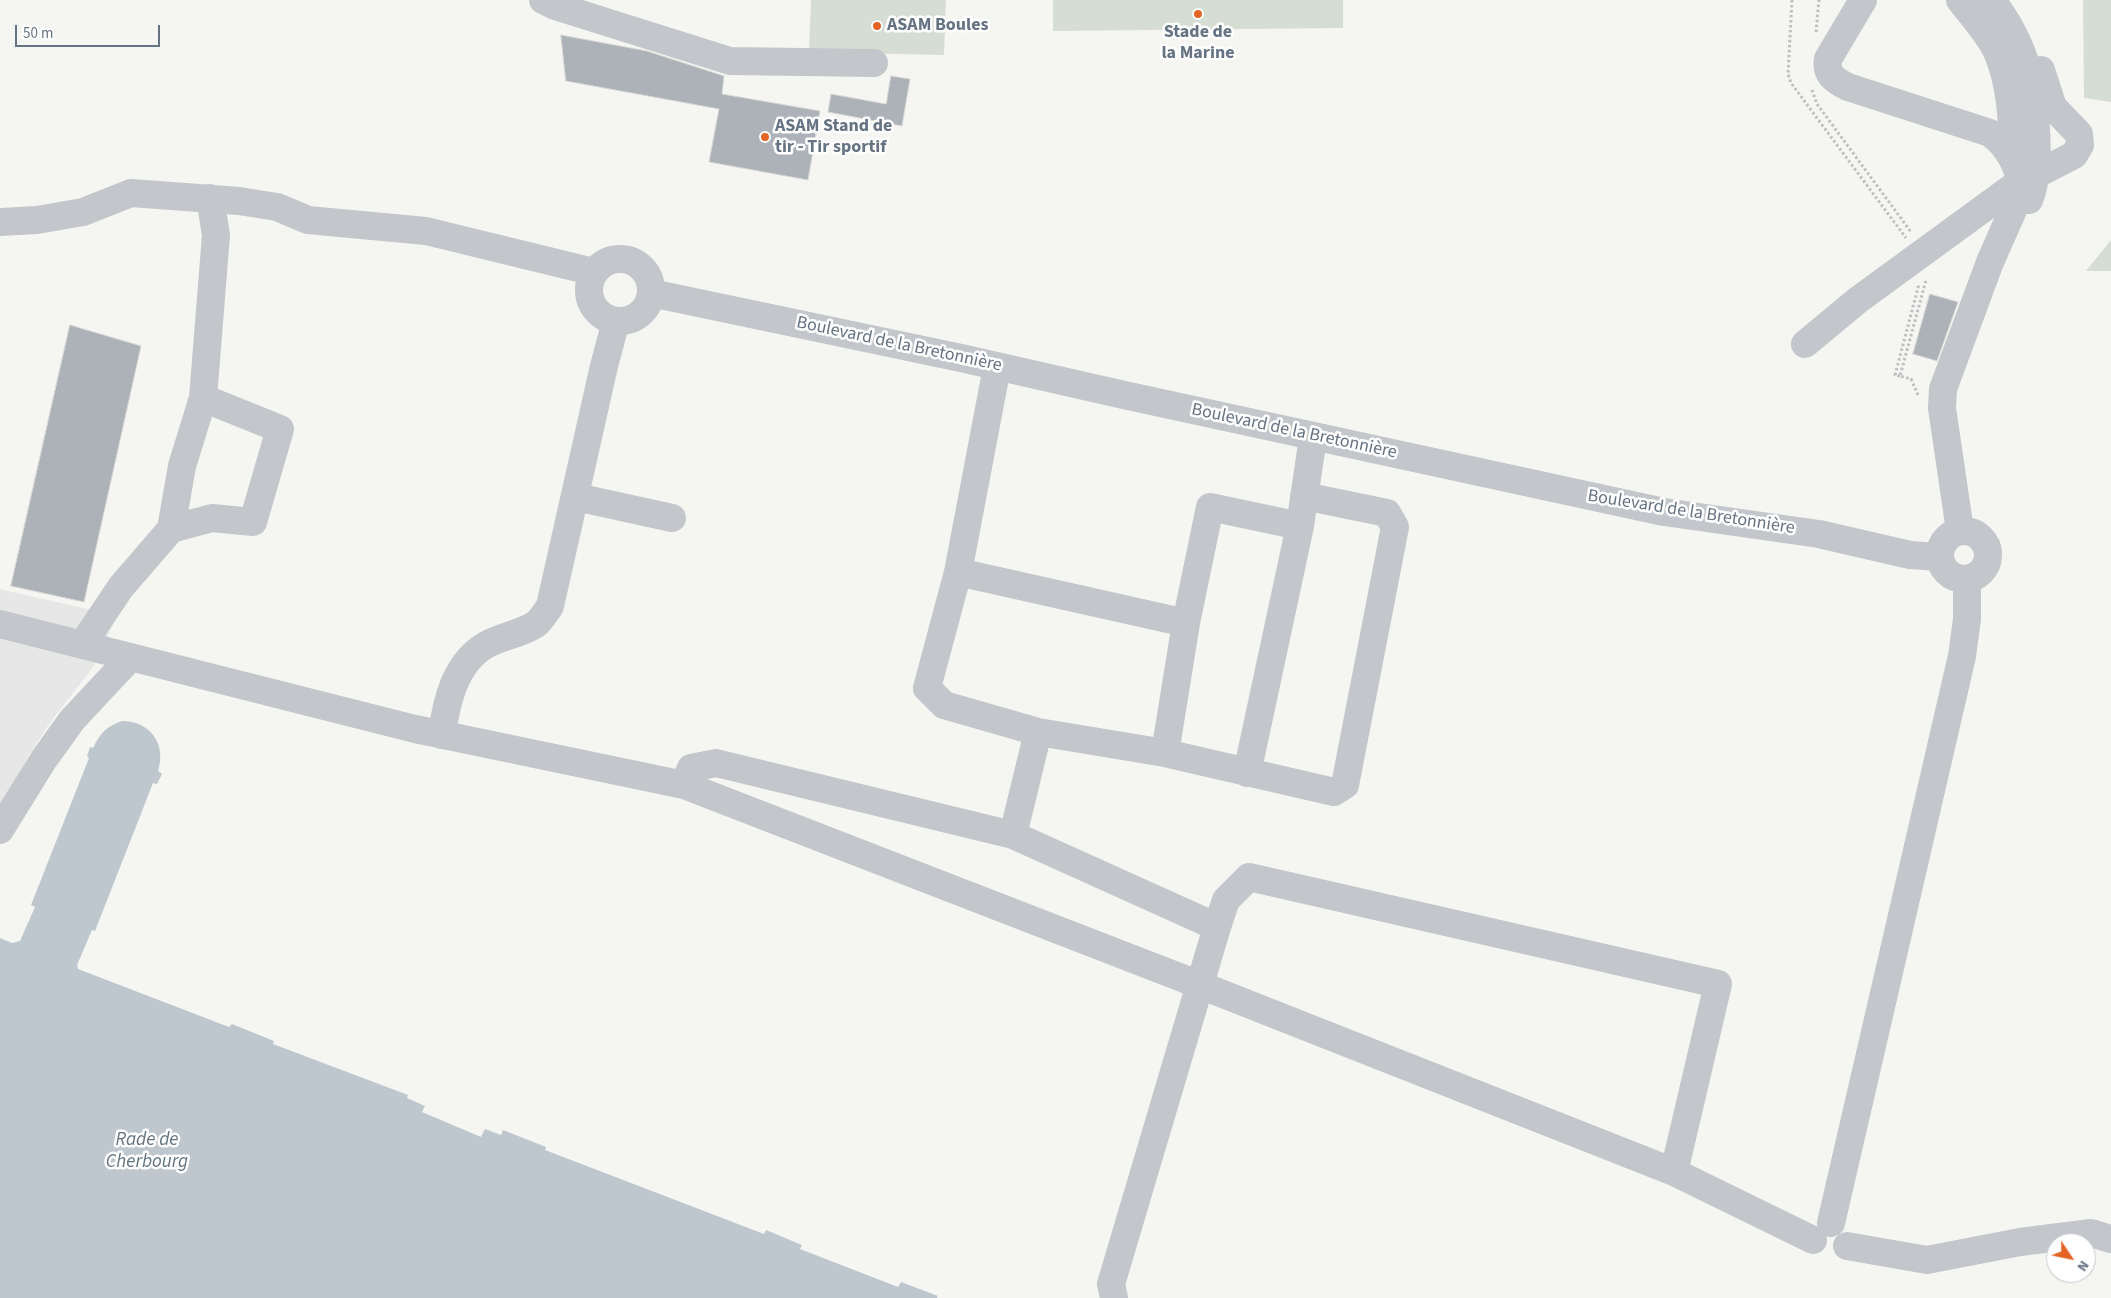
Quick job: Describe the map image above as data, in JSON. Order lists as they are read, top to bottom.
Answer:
{
  "streets": {
    "lane": ["Boulevard de la Bretonnière"]
  },
  "water": ["Rade de Cherbourg"],
  "places": ["Stade de la Marine", "ASAM Boules", "ASAM Stand de tir - Tir sportif"],
  "scale_bar": "50 m",
  "north": "bottom right"
}
